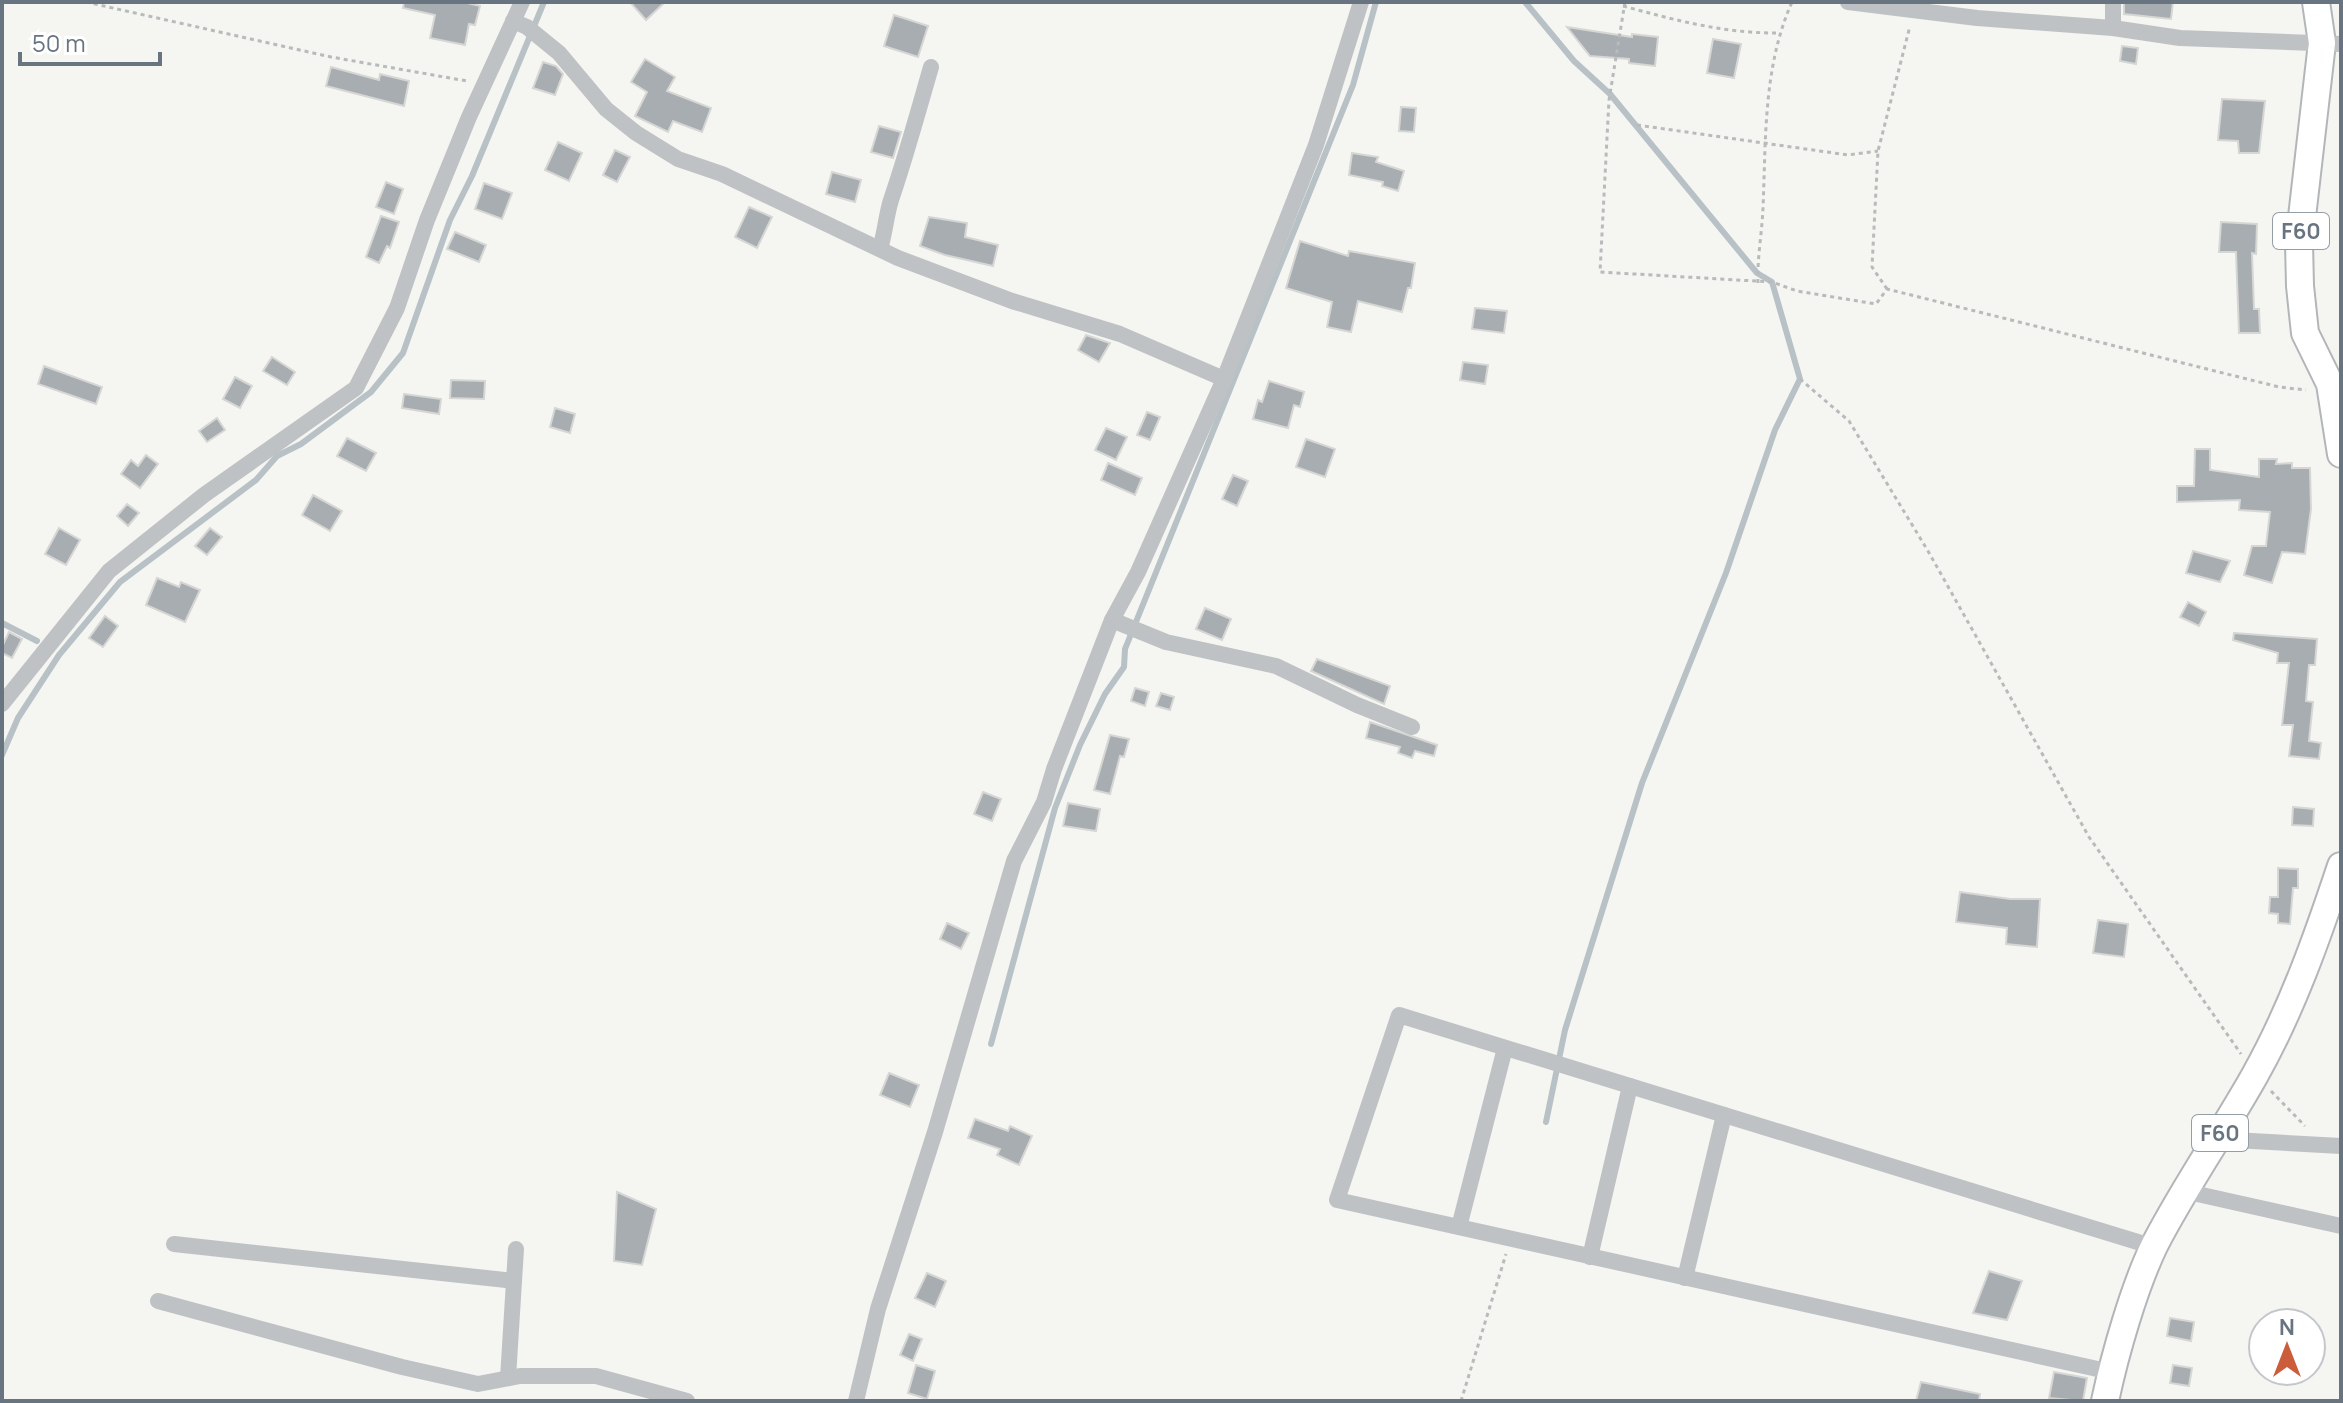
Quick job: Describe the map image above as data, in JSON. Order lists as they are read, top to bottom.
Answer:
{
  "streets": {
    "main road": ["F60"]
  },
  "scale_bar": "50 m",
  "north": "top"
}
